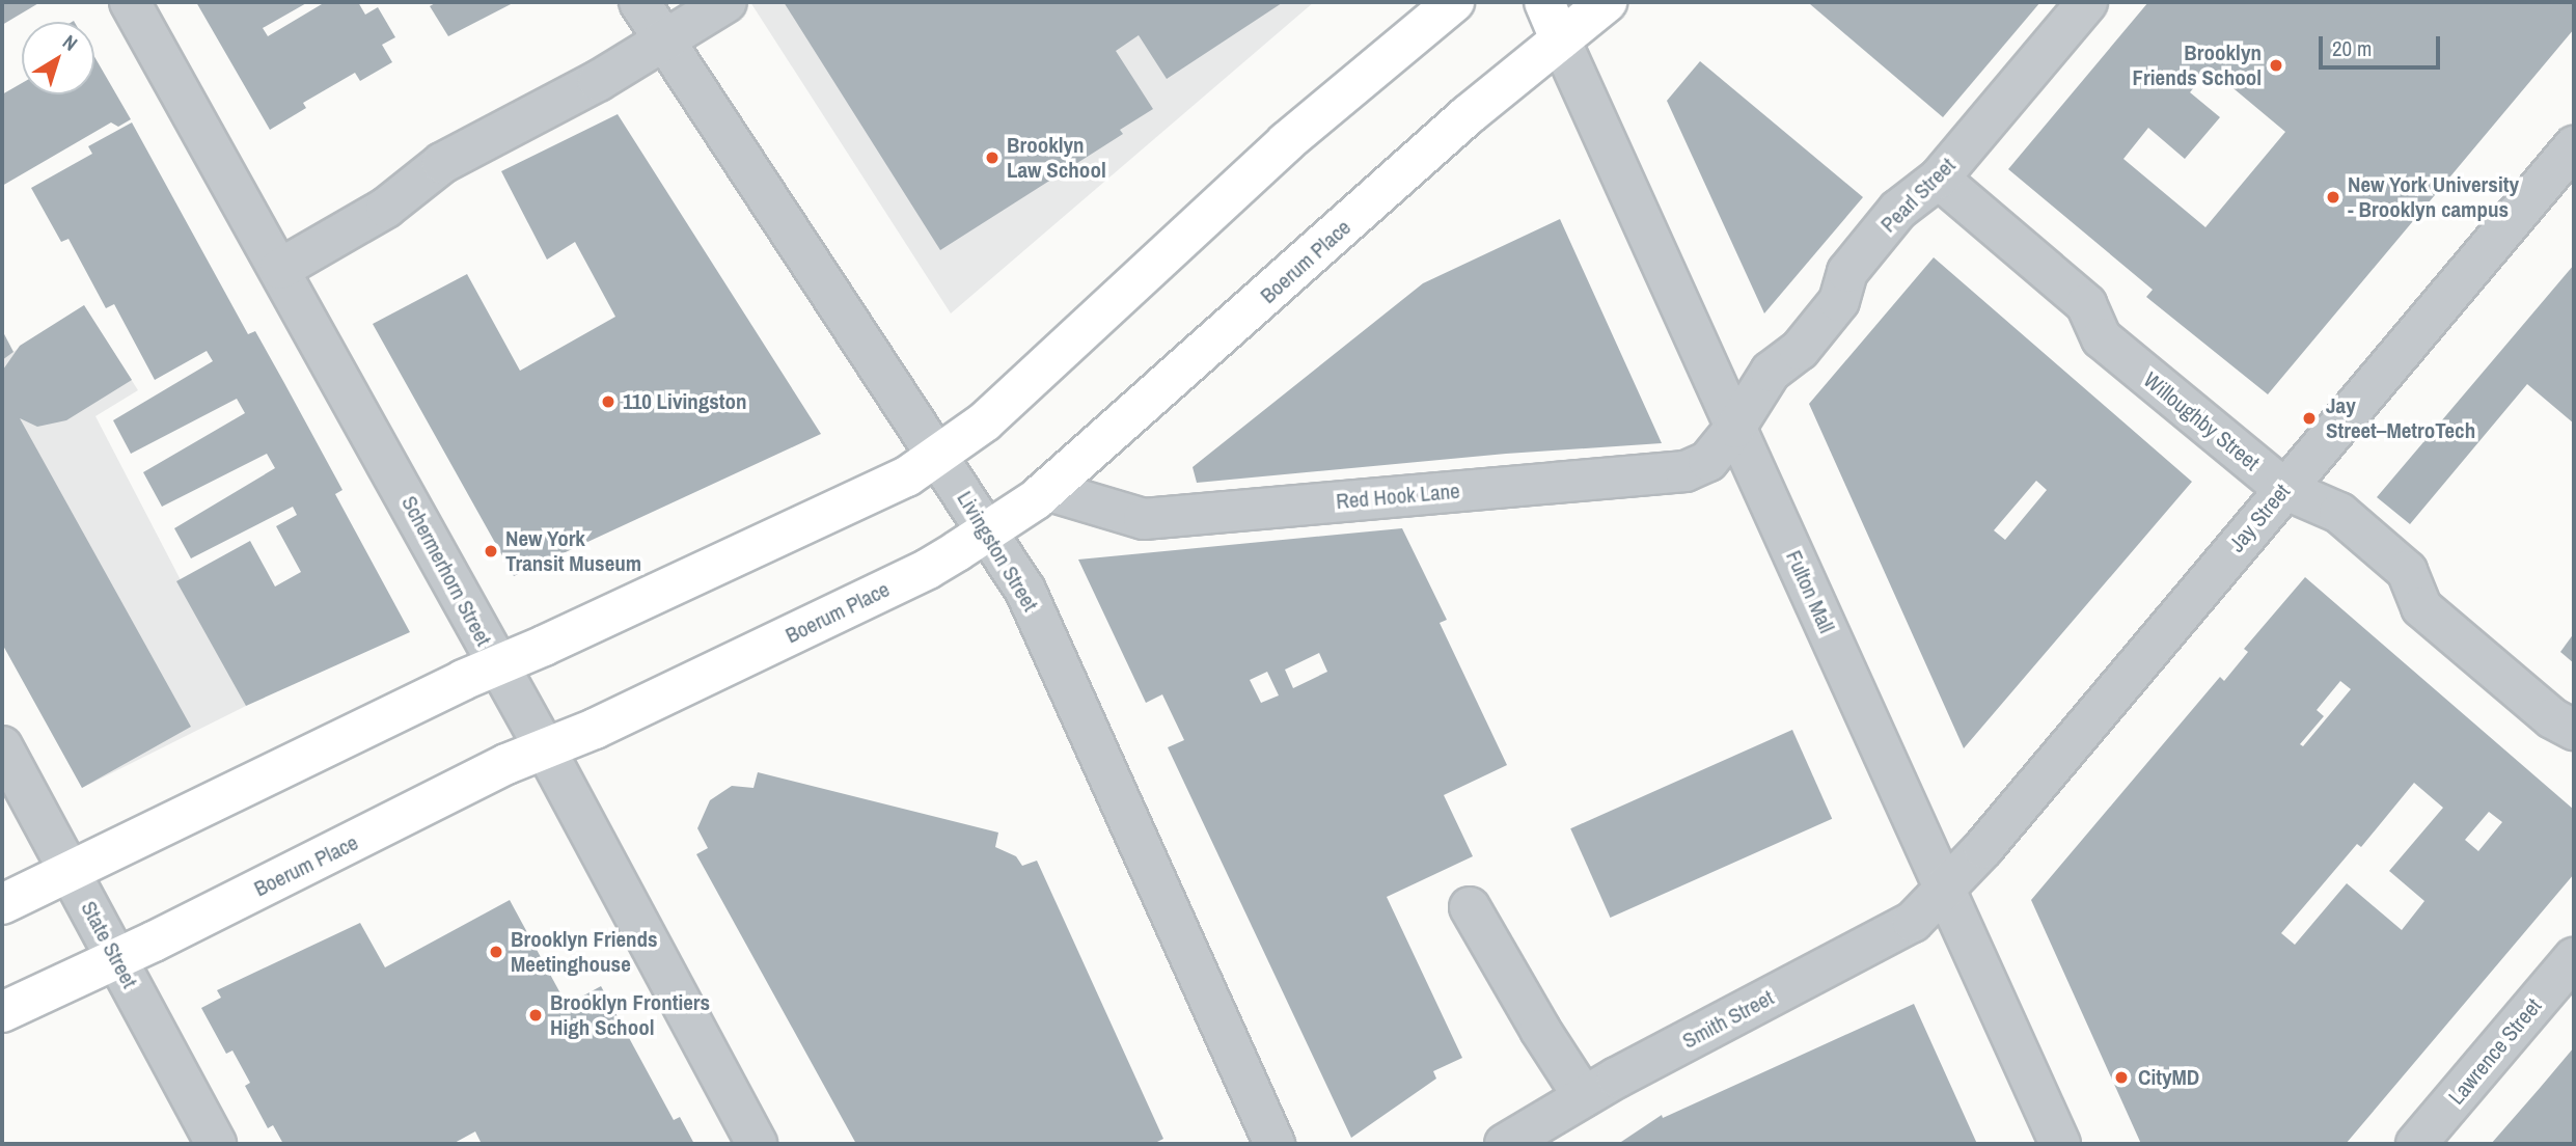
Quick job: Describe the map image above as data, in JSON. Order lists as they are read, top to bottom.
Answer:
{
  "streets": {
    "main road": ["Boerum Place"],
    "street": [
      "Pearl Street",
      "Willoughby Street",
      "Red Hook Lane",
      "Jay Street",
      "Livingston Street",
      "Schermerhorn Street",
      "Fulton Mall",
      "State Street",
      "Smith Street",
      "Lawrence Street"
    ]
  },
  "crossings": [
    ["Pearl Street", "Willoughby Street"],
    ["Pearl Street", "Red Hook Lane"],
    ["Pearl Street", "Fulton Mall"],
    ["Boerum Place", "Red Hook Lane"],
    ["Boerum Place", "Livingston Street"],
    ["Boerum Place", "Schermerhorn Street"],
    ["Boerum Place", "Fulton Mall"],
    ["Boerum Place", "State Street"],
    ["Willoughby Street", "Jay Street"],
    ["Red Hook Lane", "Fulton Mall"],
    ["Jay Street", "Fulton Mall"],
    ["Jay Street", "Smith Street"],
    ["Fulton Mall", "Smith Street"]
  ],
  "places": [
    "Brooklyn Friends School",
    "Brooklyn Law School",
    "New York University - Brooklyn campus",
    "110 Livingston",
    "Jay Street–MetroTech",
    "New York Transit Museum",
    "Brooklyn Friends Meetinghouse",
    "Brooklyn Frontiers High School",
    "CityMD"
  ],
  "scale_bar": "20 m",
  "north": "top right"
}
